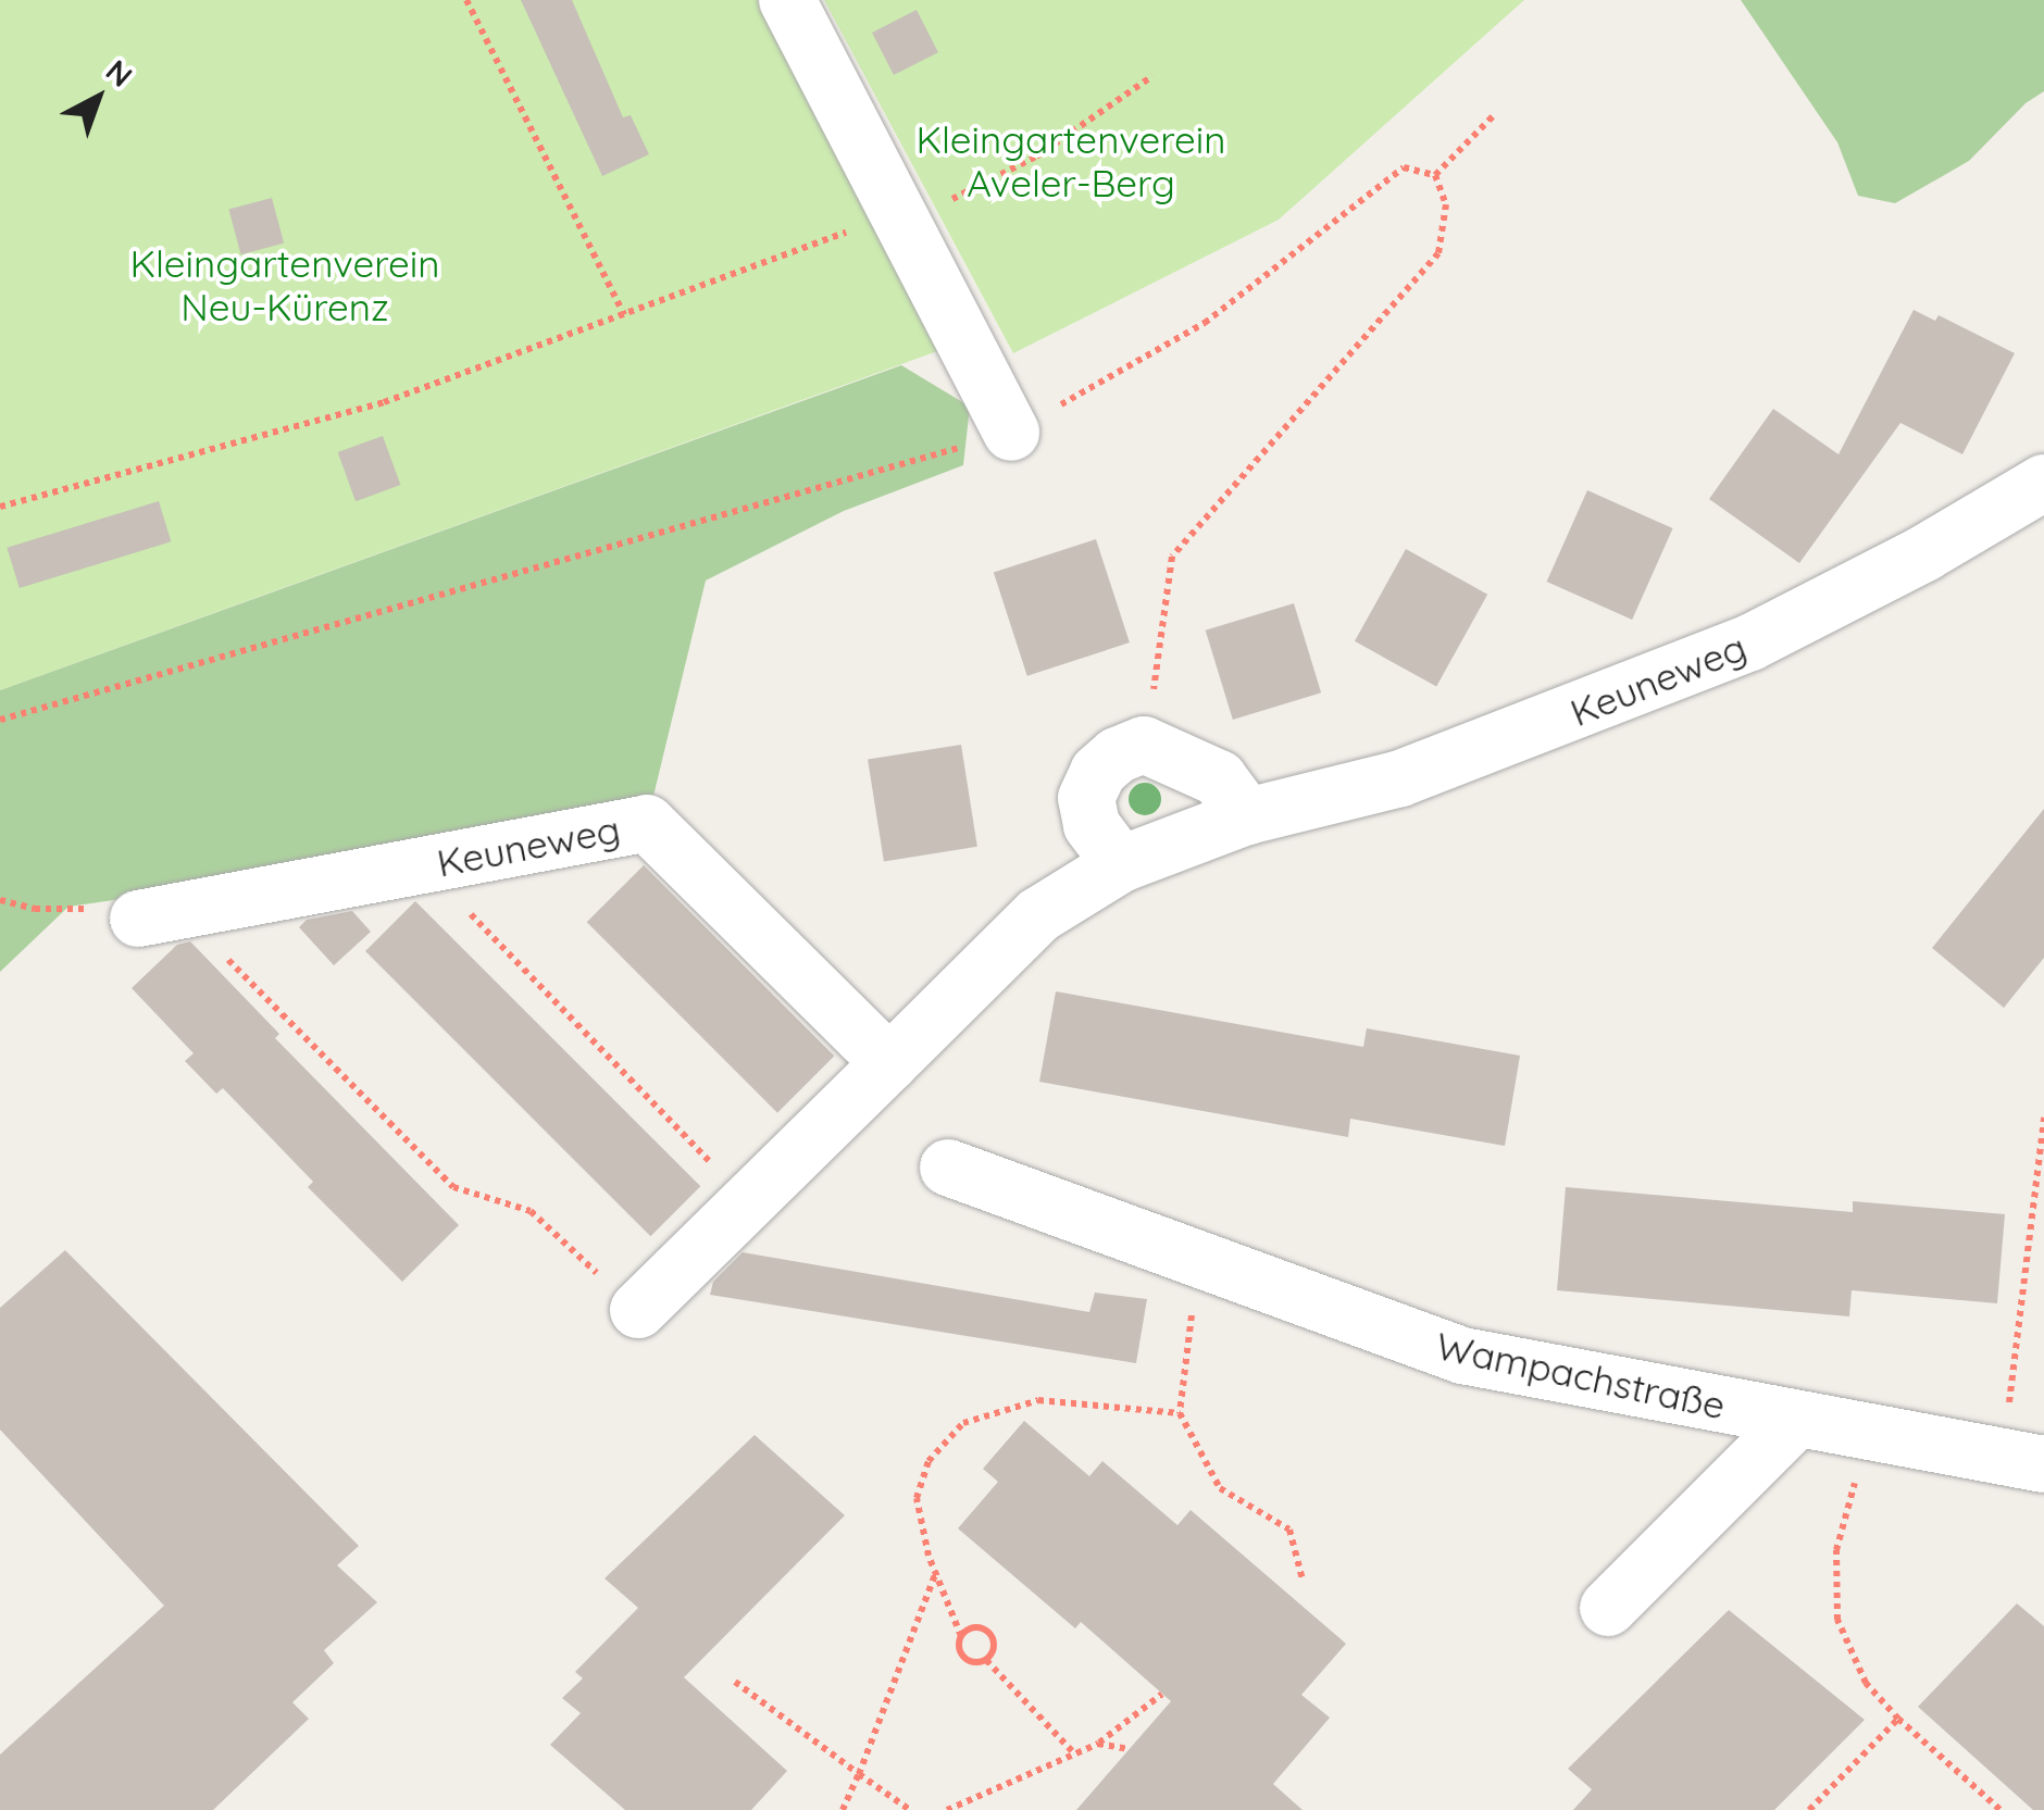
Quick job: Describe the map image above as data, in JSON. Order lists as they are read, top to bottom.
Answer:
{
  "streets": {
    "street": ["Keuneweg", "Wampachstraße"]
  },
  "parks": ["Kleingartenverein Aveler-Berg", "Kleingartenverein Neu-Kürenz"],
  "north": "top right"
}
